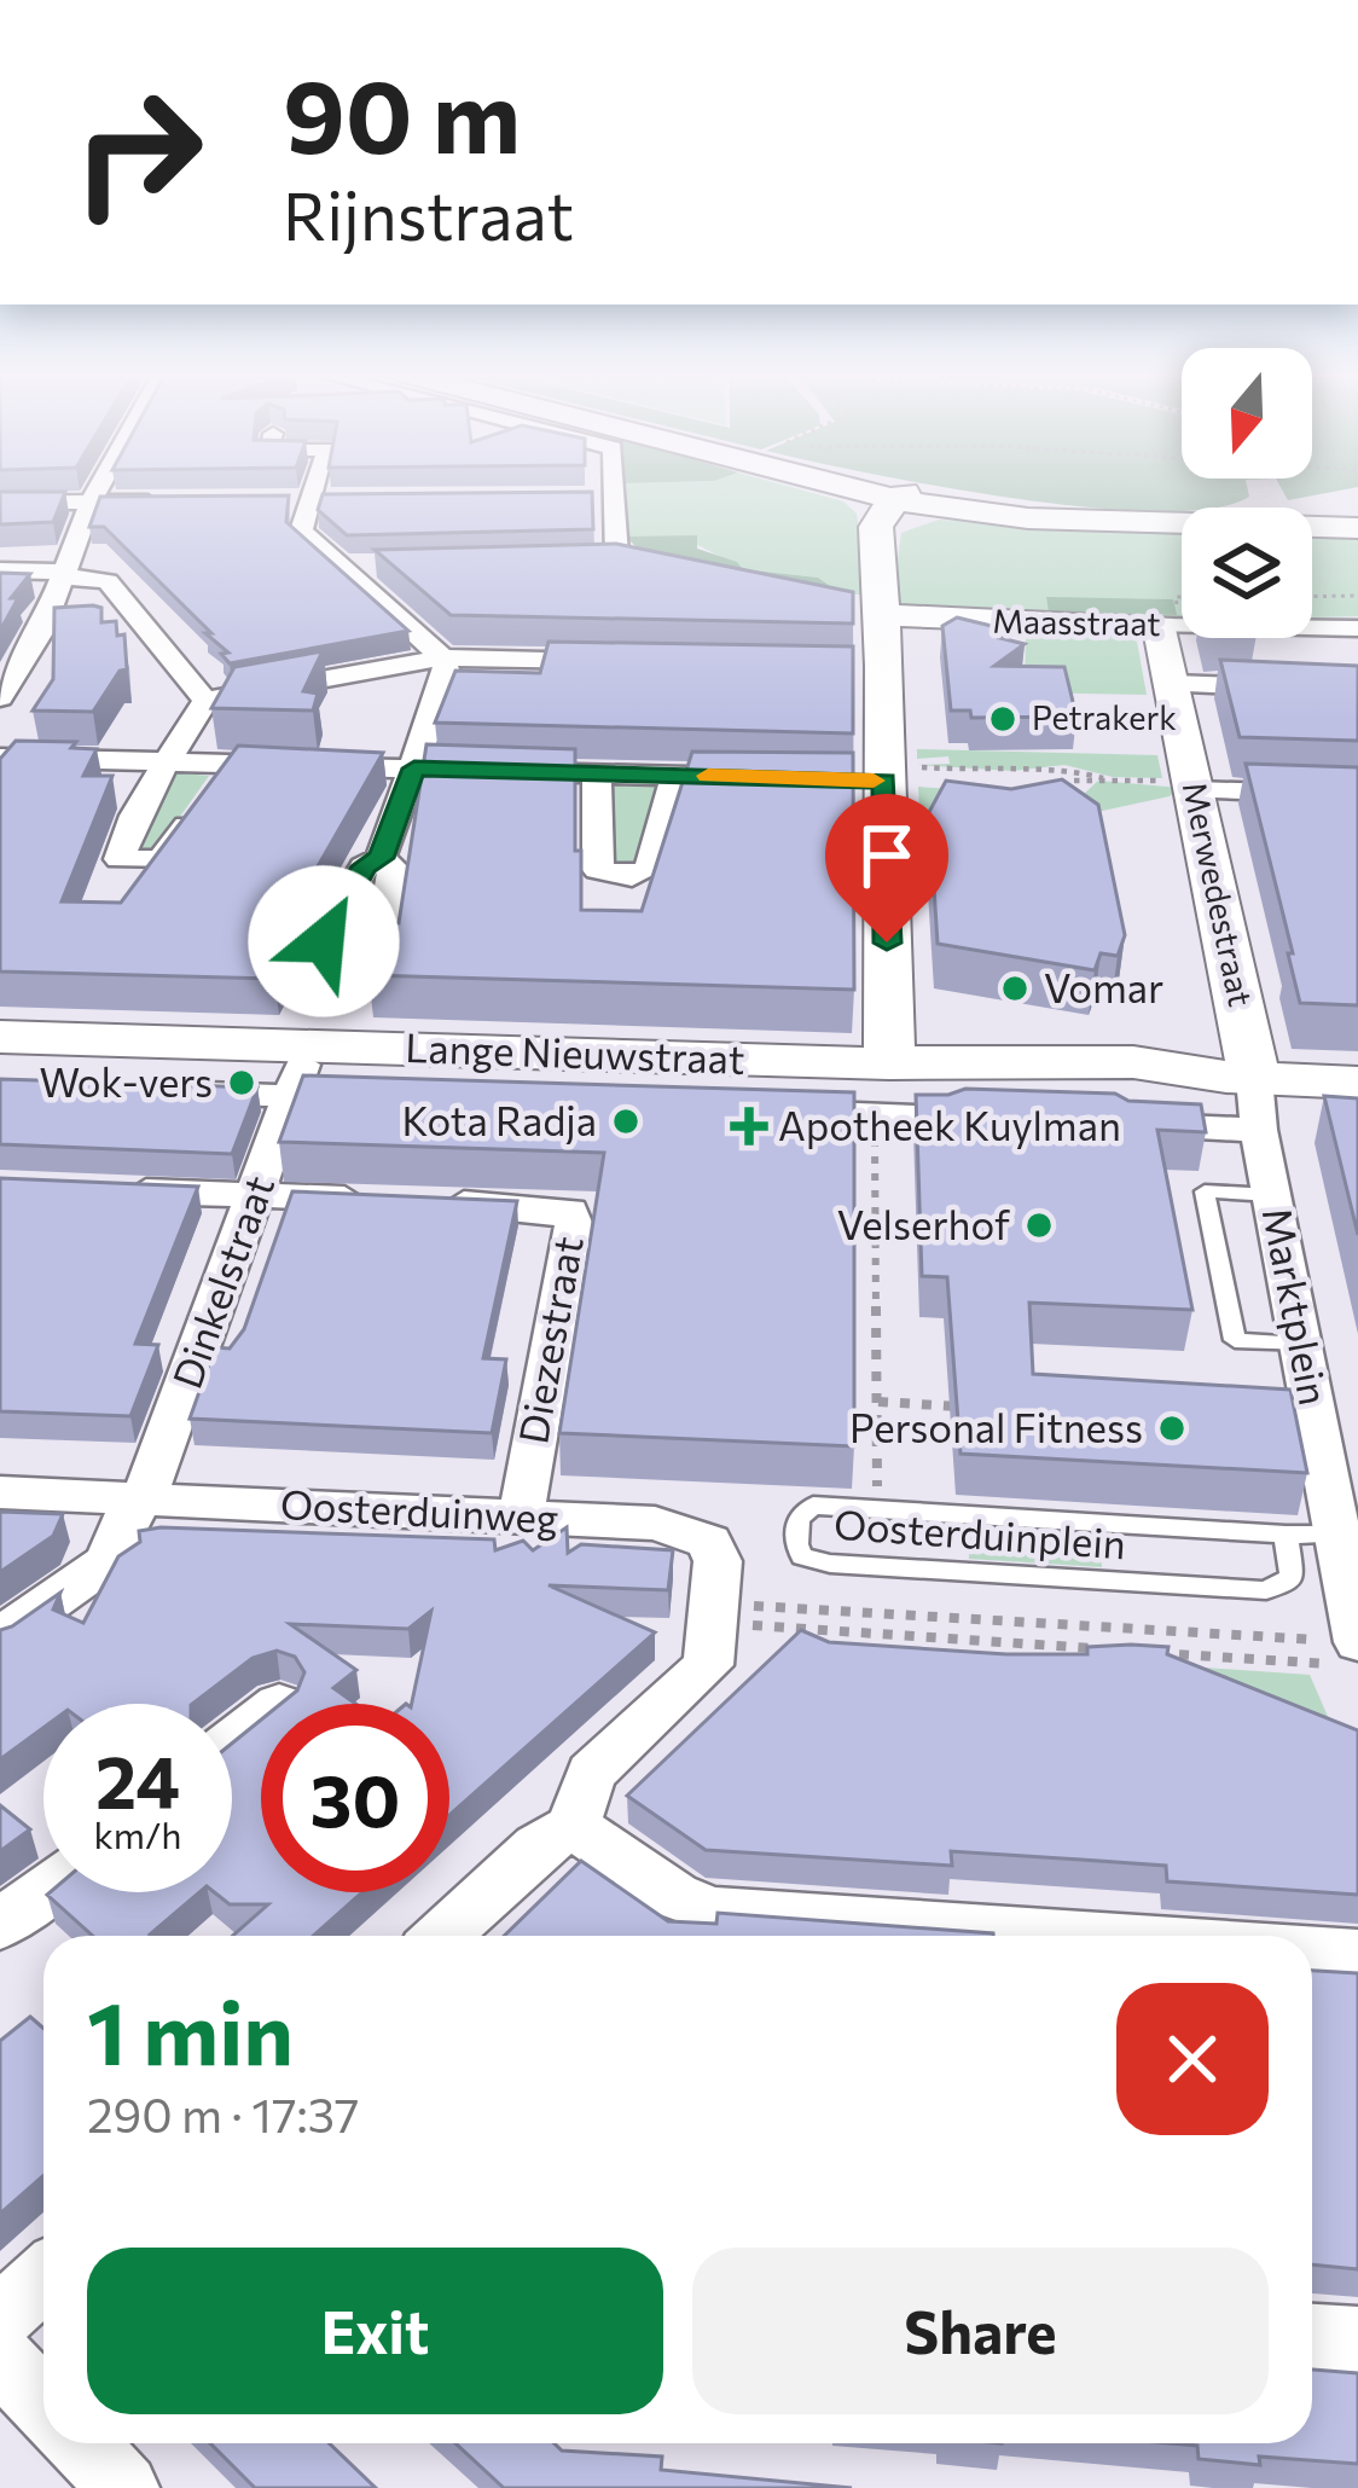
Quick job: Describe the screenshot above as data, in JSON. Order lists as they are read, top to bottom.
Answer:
{
  "streets": {
    "street": [
      "Maasstraat",
      "Merwedestraat",
      "Lange Nieuwstraat",
      "Dinkelstraat",
      "Marktplein",
      "Diezestraat",
      "Oosterduinweg"
    ],
    "lane": ["Oosterduinplein"]
  },
  "crossings": [
    ["Maasstraat", "Merwedestraat"],
    ["Merwedestraat", "Lange Nieuwstraat"],
    ["Merwedestraat", "Marktplein"],
    ["Lange Nieuwstraat", "Marktplein"],
    ["Dinkelstraat", "Diezestraat"],
    ["Dinkelstraat", "Oosterduinweg"],
    ["Marktplein", "Oosterduinplein"],
    ["Diezestraat", "Oosterduinweg"]
  ],
  "places": {
    "other": [
      "Petrakerk",
      "Vomar",
      "Wok-vers",
      "Kota Radja",
      "Velserhof",
      "Personal Fitness"
    ],
    "health": ["Apotheek Kuylman"]
  },
  "north": "bottom",
  "page": {
    "turn": ["90 m", "Rijnstraat"],
    "speed": "24 km/h",
    "limit": "30",
    "heading": ["1 min", "290 m · 17:37"],
    "buttons": ["Exit", "Share"]
  }
}
